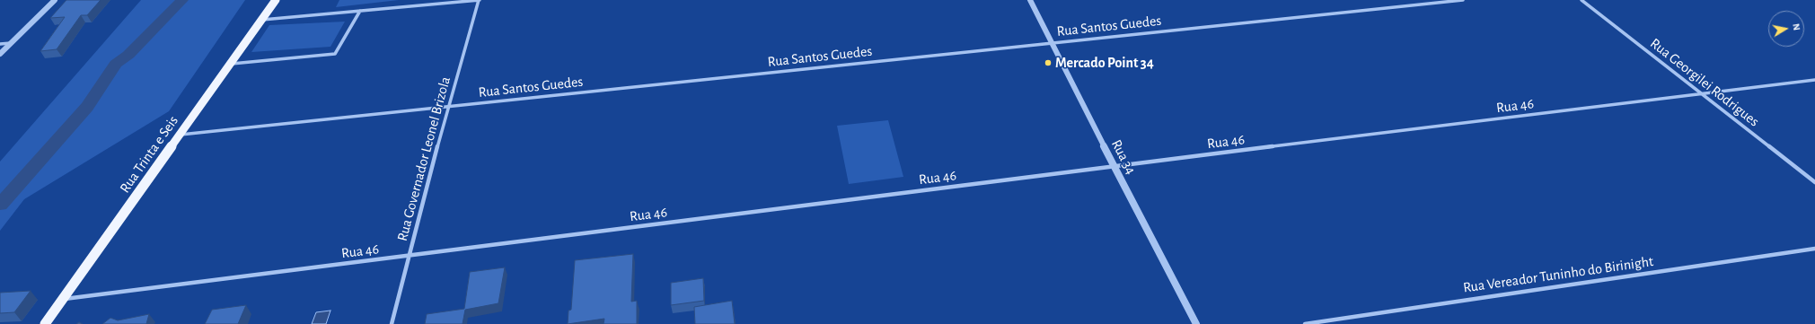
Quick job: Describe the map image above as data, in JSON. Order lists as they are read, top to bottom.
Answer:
{
  "streets": {
    "main road": ["Rua Trinta e Seis"],
    "street": [
      "Rua Santos Guedes",
      "Rua Georgilei Rodrigues",
      "Rua 46",
      "Rua 34",
      "Rua Governador Leonel Brizola",
      "Rua Vereador Tuninho do Birinight"
    ]
  },
  "crossings": [
    ["Rua Santos Guedes", "Rua Trinta e Seis"],
    ["Rua Santos Guedes", "Rua 34"],
    ["Rua Santos Guedes", "Rua Governador Leonel Brizola"],
    ["Rua Georgilei Rodrigues", "Rua 46"],
    ["Rua 46", "Rua Trinta e Seis"],
    ["Rua 46", "Rua 34"],
    ["Rua 46", "Rua Governador Leonel Brizola"]
  ],
  "places": ["Mercado Point 34"],
  "north": "right"
}
